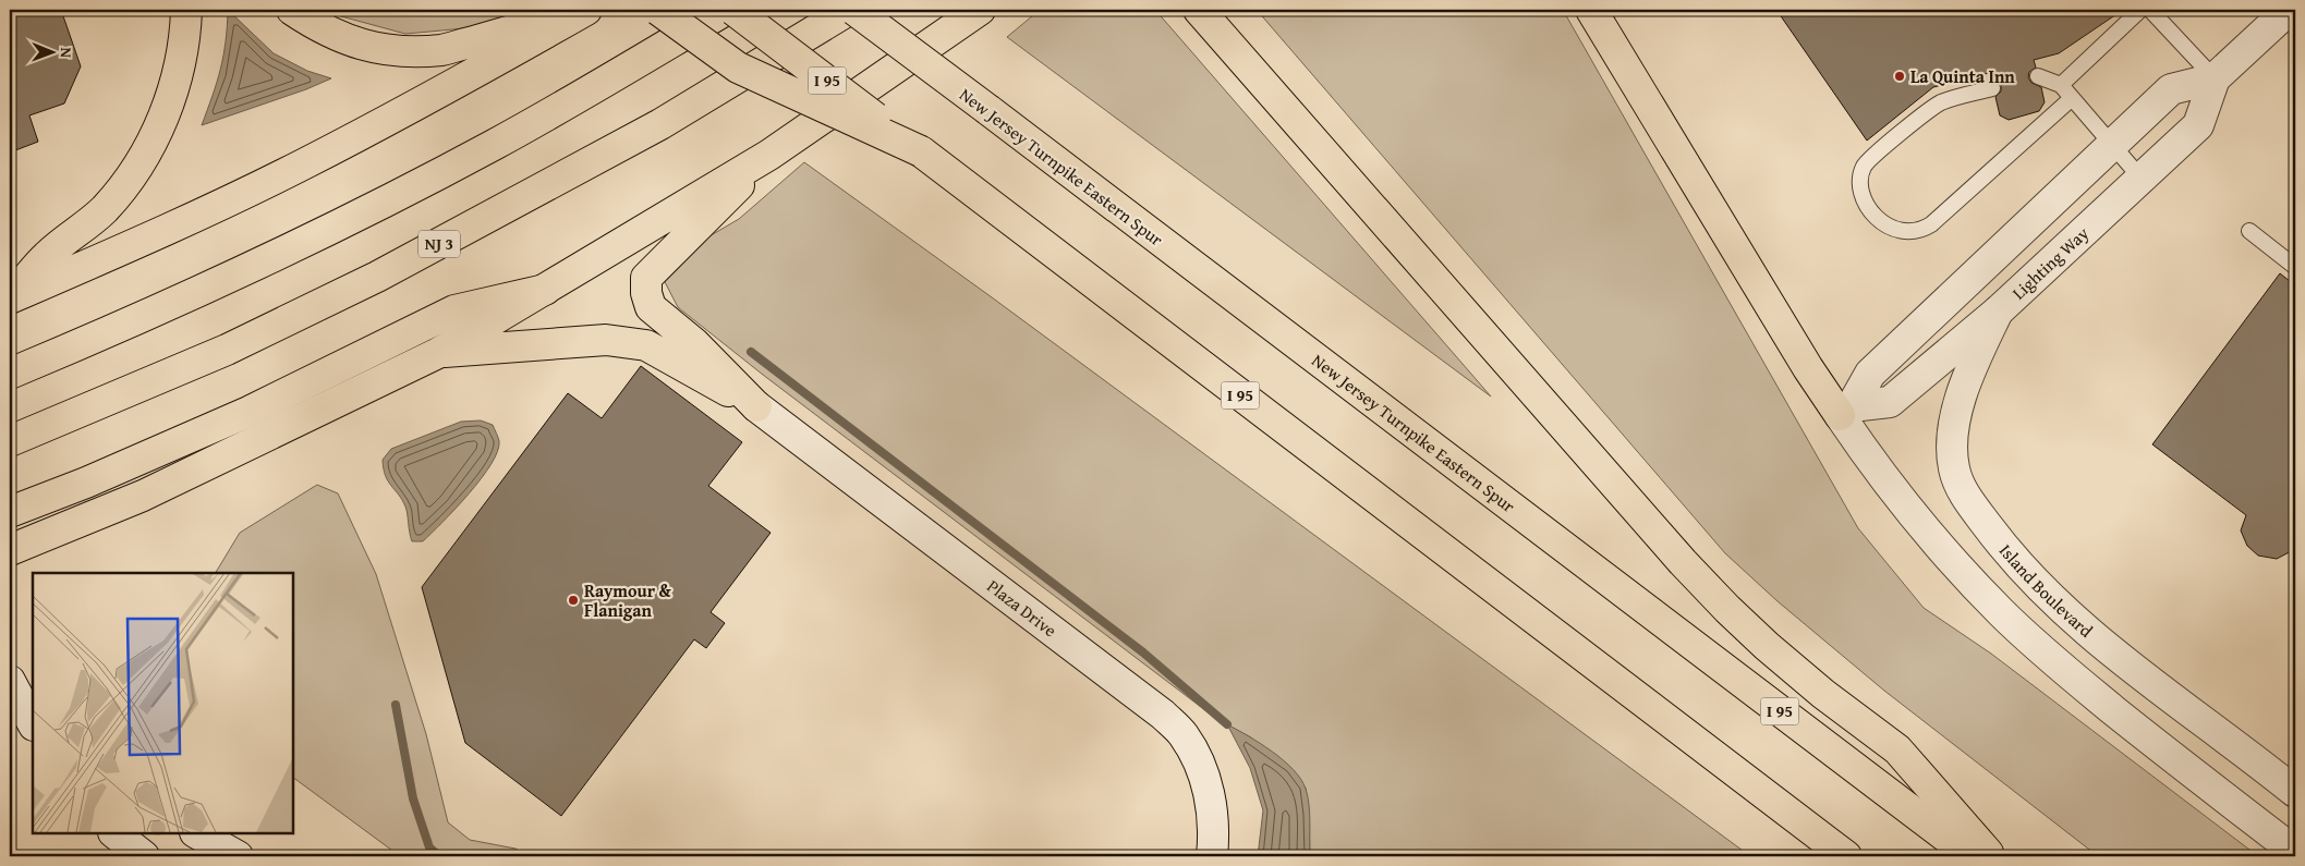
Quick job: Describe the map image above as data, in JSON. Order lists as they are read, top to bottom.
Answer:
{
  "streets": {
    "main road": ["I 95", "New Jersey Turnpike Eastern Spur", "NJ 3"],
    "street": ["Lighting Way", "Island Boulevard", "Plaza Drive"]
  },
  "crossings": [
    ["Lighting Way", "Island Boulevard"]
  ],
  "places": ["La Quinta Inn", "Raymour & Flanigan"],
  "north": "right"
}
